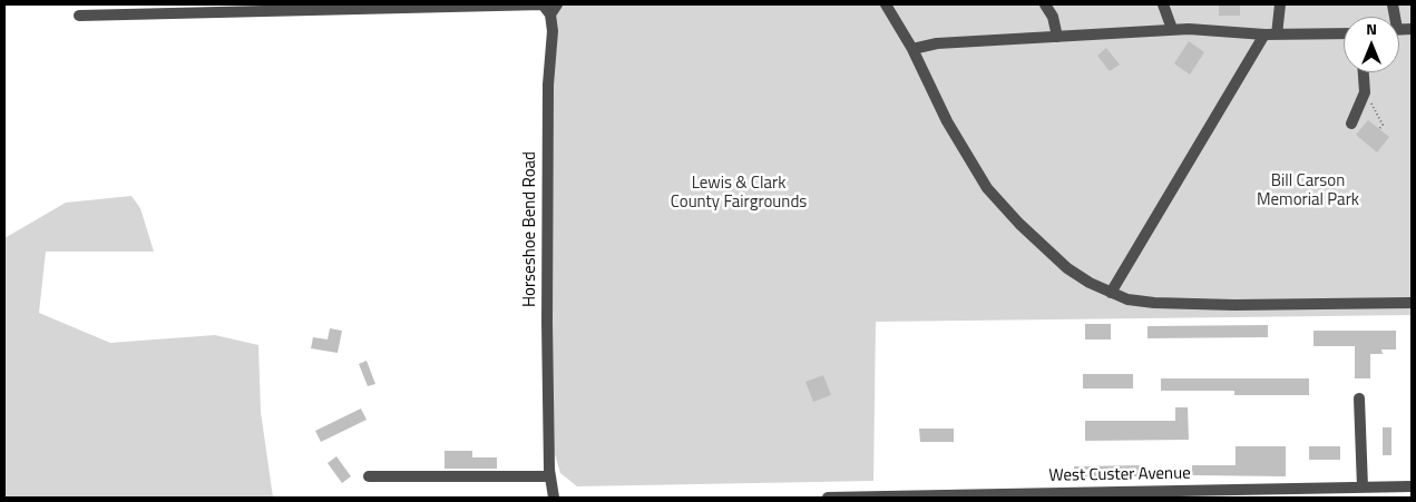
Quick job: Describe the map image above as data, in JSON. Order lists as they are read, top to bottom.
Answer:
{
  "streets": {
    "street": ["Horseshoe Bend Road", "West Custer Avenue"]
  },
  "parks": ["Bill Carson Memorial Park", "Lewis & Clark County Fairgrounds"],
  "north": "top"
}
